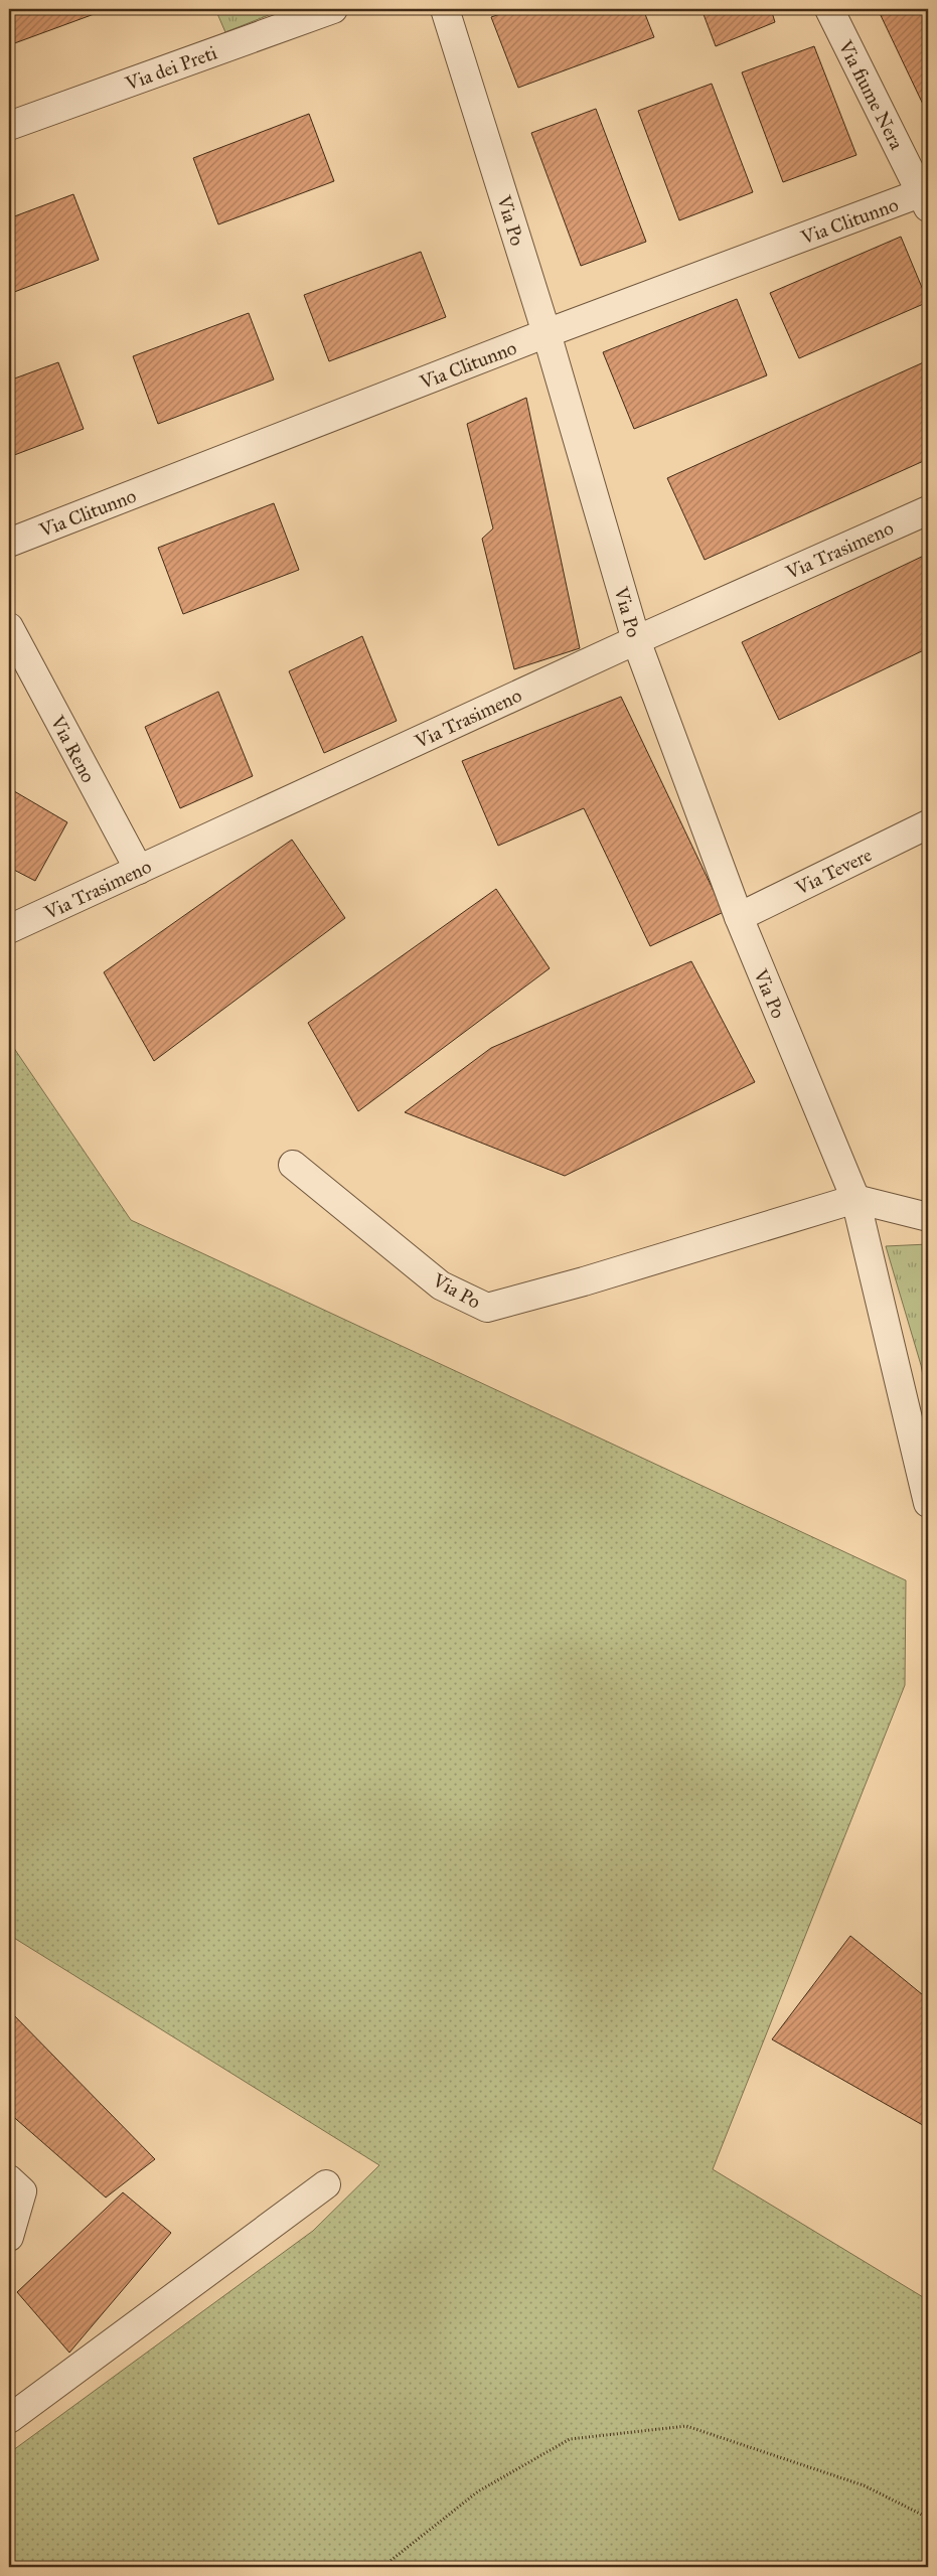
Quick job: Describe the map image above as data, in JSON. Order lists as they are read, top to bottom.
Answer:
{
  "streets": {
    "street": [
      "Via dei Preti",
      "Via fiume Nera",
      "Via Po",
      "Via Clitunno",
      "Via Trasimeno",
      "Via Reno",
      "Via Tevere"
    ]
  },
  "crossings": [
    ["Via fiume Nera", "Via Clitunno"],
    ["Via Po", "Via Clitunno"],
    ["Via Po", "Via Trasimeno"],
    ["Via Po", "Via Tevere"],
    ["Via Trasimeno", "Via Reno"]
  ]
}
